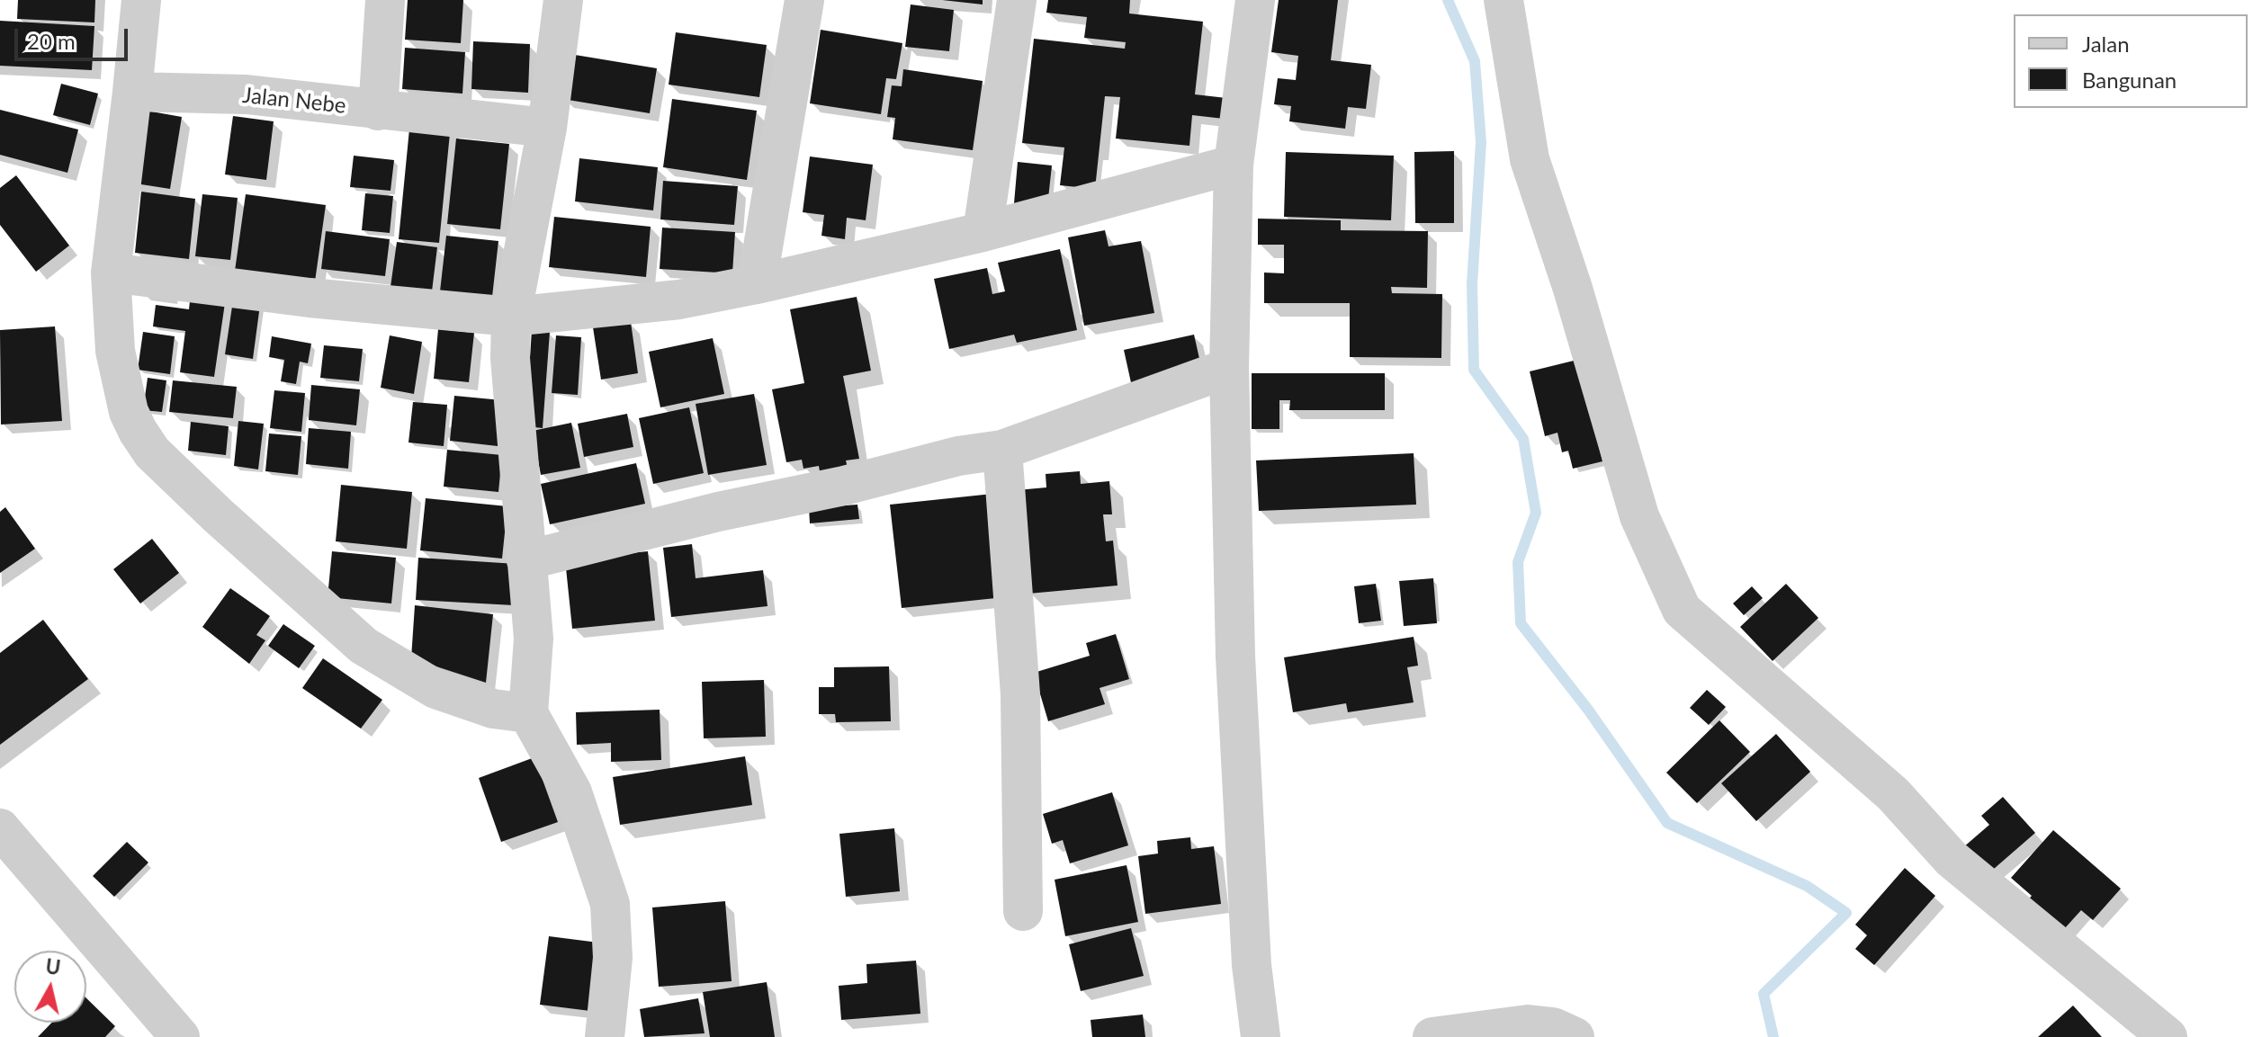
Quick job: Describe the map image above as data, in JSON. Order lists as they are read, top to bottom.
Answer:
{
  "streets": {
    "street": ["Jalan Nebe"]
  },
  "legend": ["Jalan", "Bangunan"],
  "scale_bar": "20 m",
  "north": "top"
}
